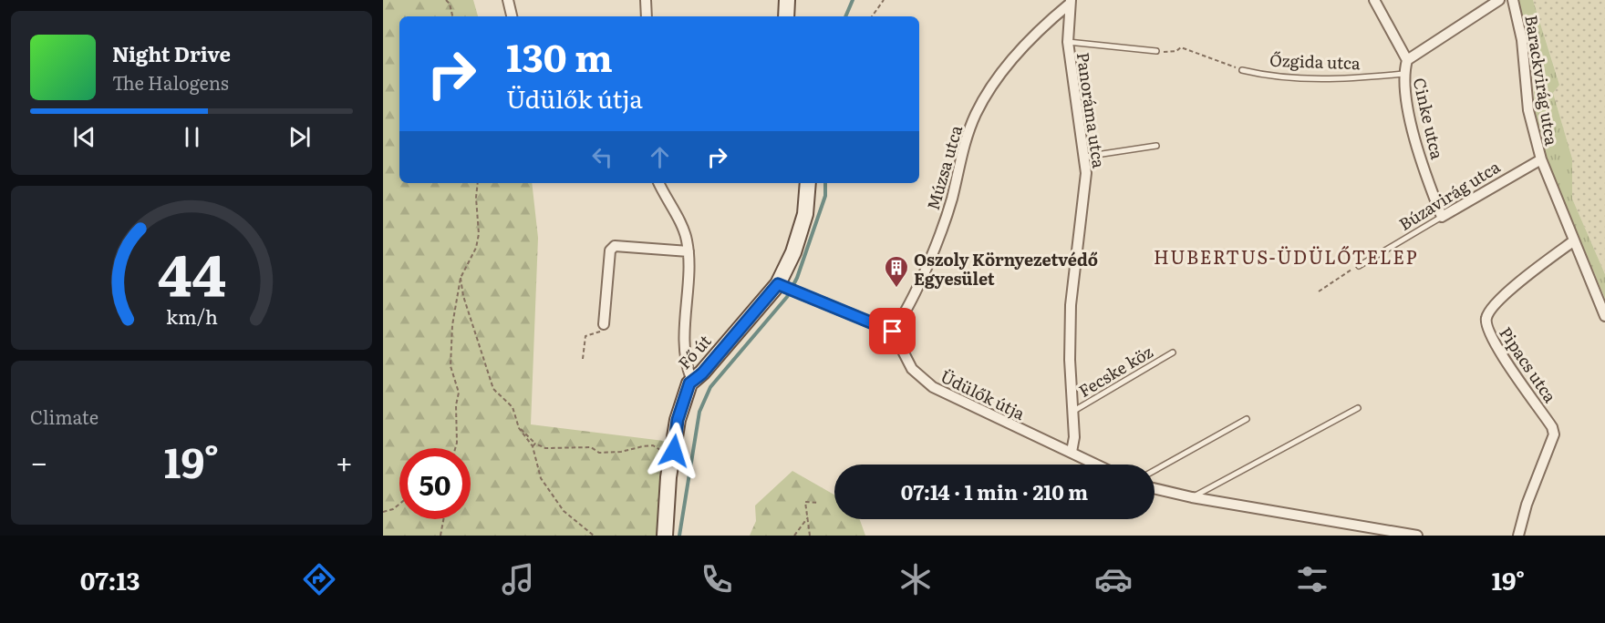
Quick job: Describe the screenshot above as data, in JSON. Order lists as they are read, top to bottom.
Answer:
{
  "streets": {
    "main road": ["Fő út"],
    "street": [
      "Barackvirág utca",
      "Panoráma utca",
      "Cinke utca",
      "Múzsa utca",
      "Búzavirág utca",
      "Pipacs utca",
      "Üdülők útja"
    ],
    "lane": ["Őzgida utca", "Fecske köz"]
  },
  "crossings": [
    ["Őzgida utca", "Cinke utca"],
    ["Barackvirág utca", "Búzavirág utca"],
    ["Barackvirág utca", "Pipacs utca"],
    ["Panoráma utca", "Múzsa utca"],
    ["Panoráma utca", "Fecske köz"],
    ["Panoráma utca", "Üdülők útja"],
    ["Cinke utca", "Búzavirág utca"],
    ["Múzsa utca", "Üdülők útja"]
  ],
  "districts": ["HUBERTUS-ÜDÜLŐTELEP"],
  "places": {
    "building": ["Oszoly Környezetvédő Egyesület"]
  },
  "page": {
    "turn": ["130 m", "Üdülők útja"],
    "song": ["Night Drive", "The Halogens"],
    "tile": "Climate",
    "heat": ["−", "19°", "+"],
    "limit": "50",
    "trip": "07:14 · 1 min · 210 m",
    "tabs": ["07:13", "19°"],
    "gauge": ["44", "km/h"]
  }
}
